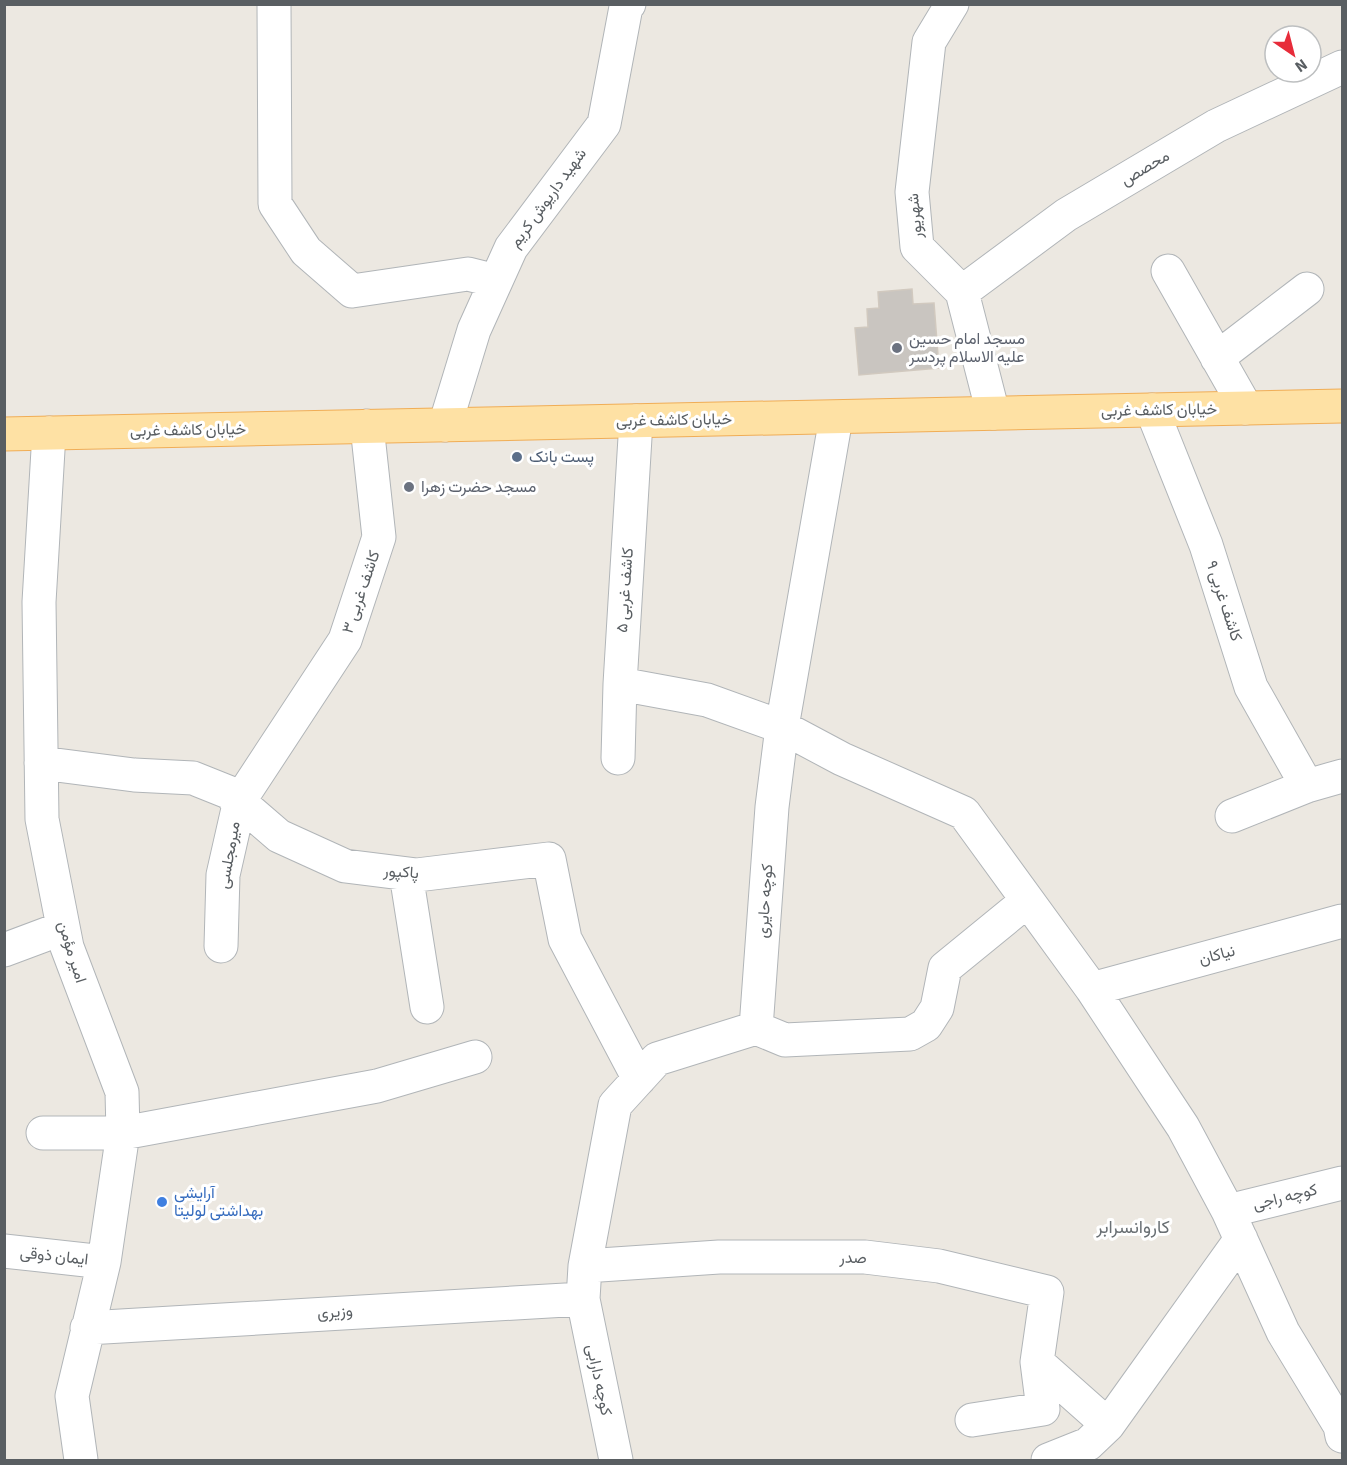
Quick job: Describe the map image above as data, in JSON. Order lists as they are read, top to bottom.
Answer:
{
  "streets": {
    "main road": ["خیابان کاشف غربی"],
    "street": [
      "محصص",
      "شهید داریوش کریم",
      "شهریور",
      "کاشف غربی ۵",
      "کاشف غربی ۳",
      "کاشف غربی ۹",
      "میرمجلسی",
      "پاکپور",
      "کوچه حایری",
      "امیر مؤمن",
      "نیاکان",
      "کوچه راجی",
      "ایمان ذوقی",
      "صدر",
      "وزیری",
      "کوچه دارابی"
    ]
  },
  "crossings": [
    ["محصص", "شهریور"],
    ["شهید داریوش کریم", "خیابان کاشف غربی"],
    ["خیابان کاشف غربی", "کاشف غربی ۵"],
    ["خیابان کاشف غربی", "کاشف غربی ۳"],
    ["خیابان کاشف غربی", "کاشف غربی ۹"],
    ["خیابان کاشف غربی", "کوچه حایری"],
    ["خیابان کاشف غربی", "امیر مؤمن"],
    ["کاشف غربی ۳", "میرمجلسی"],
    ["کاشف غربی ۳", "پاکپور"],
    ["میرمجلسی", "پاکپور"],
    ["پاکپور", "امیر مؤمن"],
    ["امیر مؤمن", "ایمان ذوقی"],
    ["امیر مؤمن", "وزیری"],
    ["وزیری", "کوچه دارابی"]
  ],
  "districts": ["کاروانسرابر"],
  "places": [
    "مسجد امام حسین علیه الاسلام پردسر",
    "پست بانک",
    "مسجد حضرت زهرا",
    "آرایشی بهداشتی لولیتا"
  ],
  "north": "bottom right"
}
